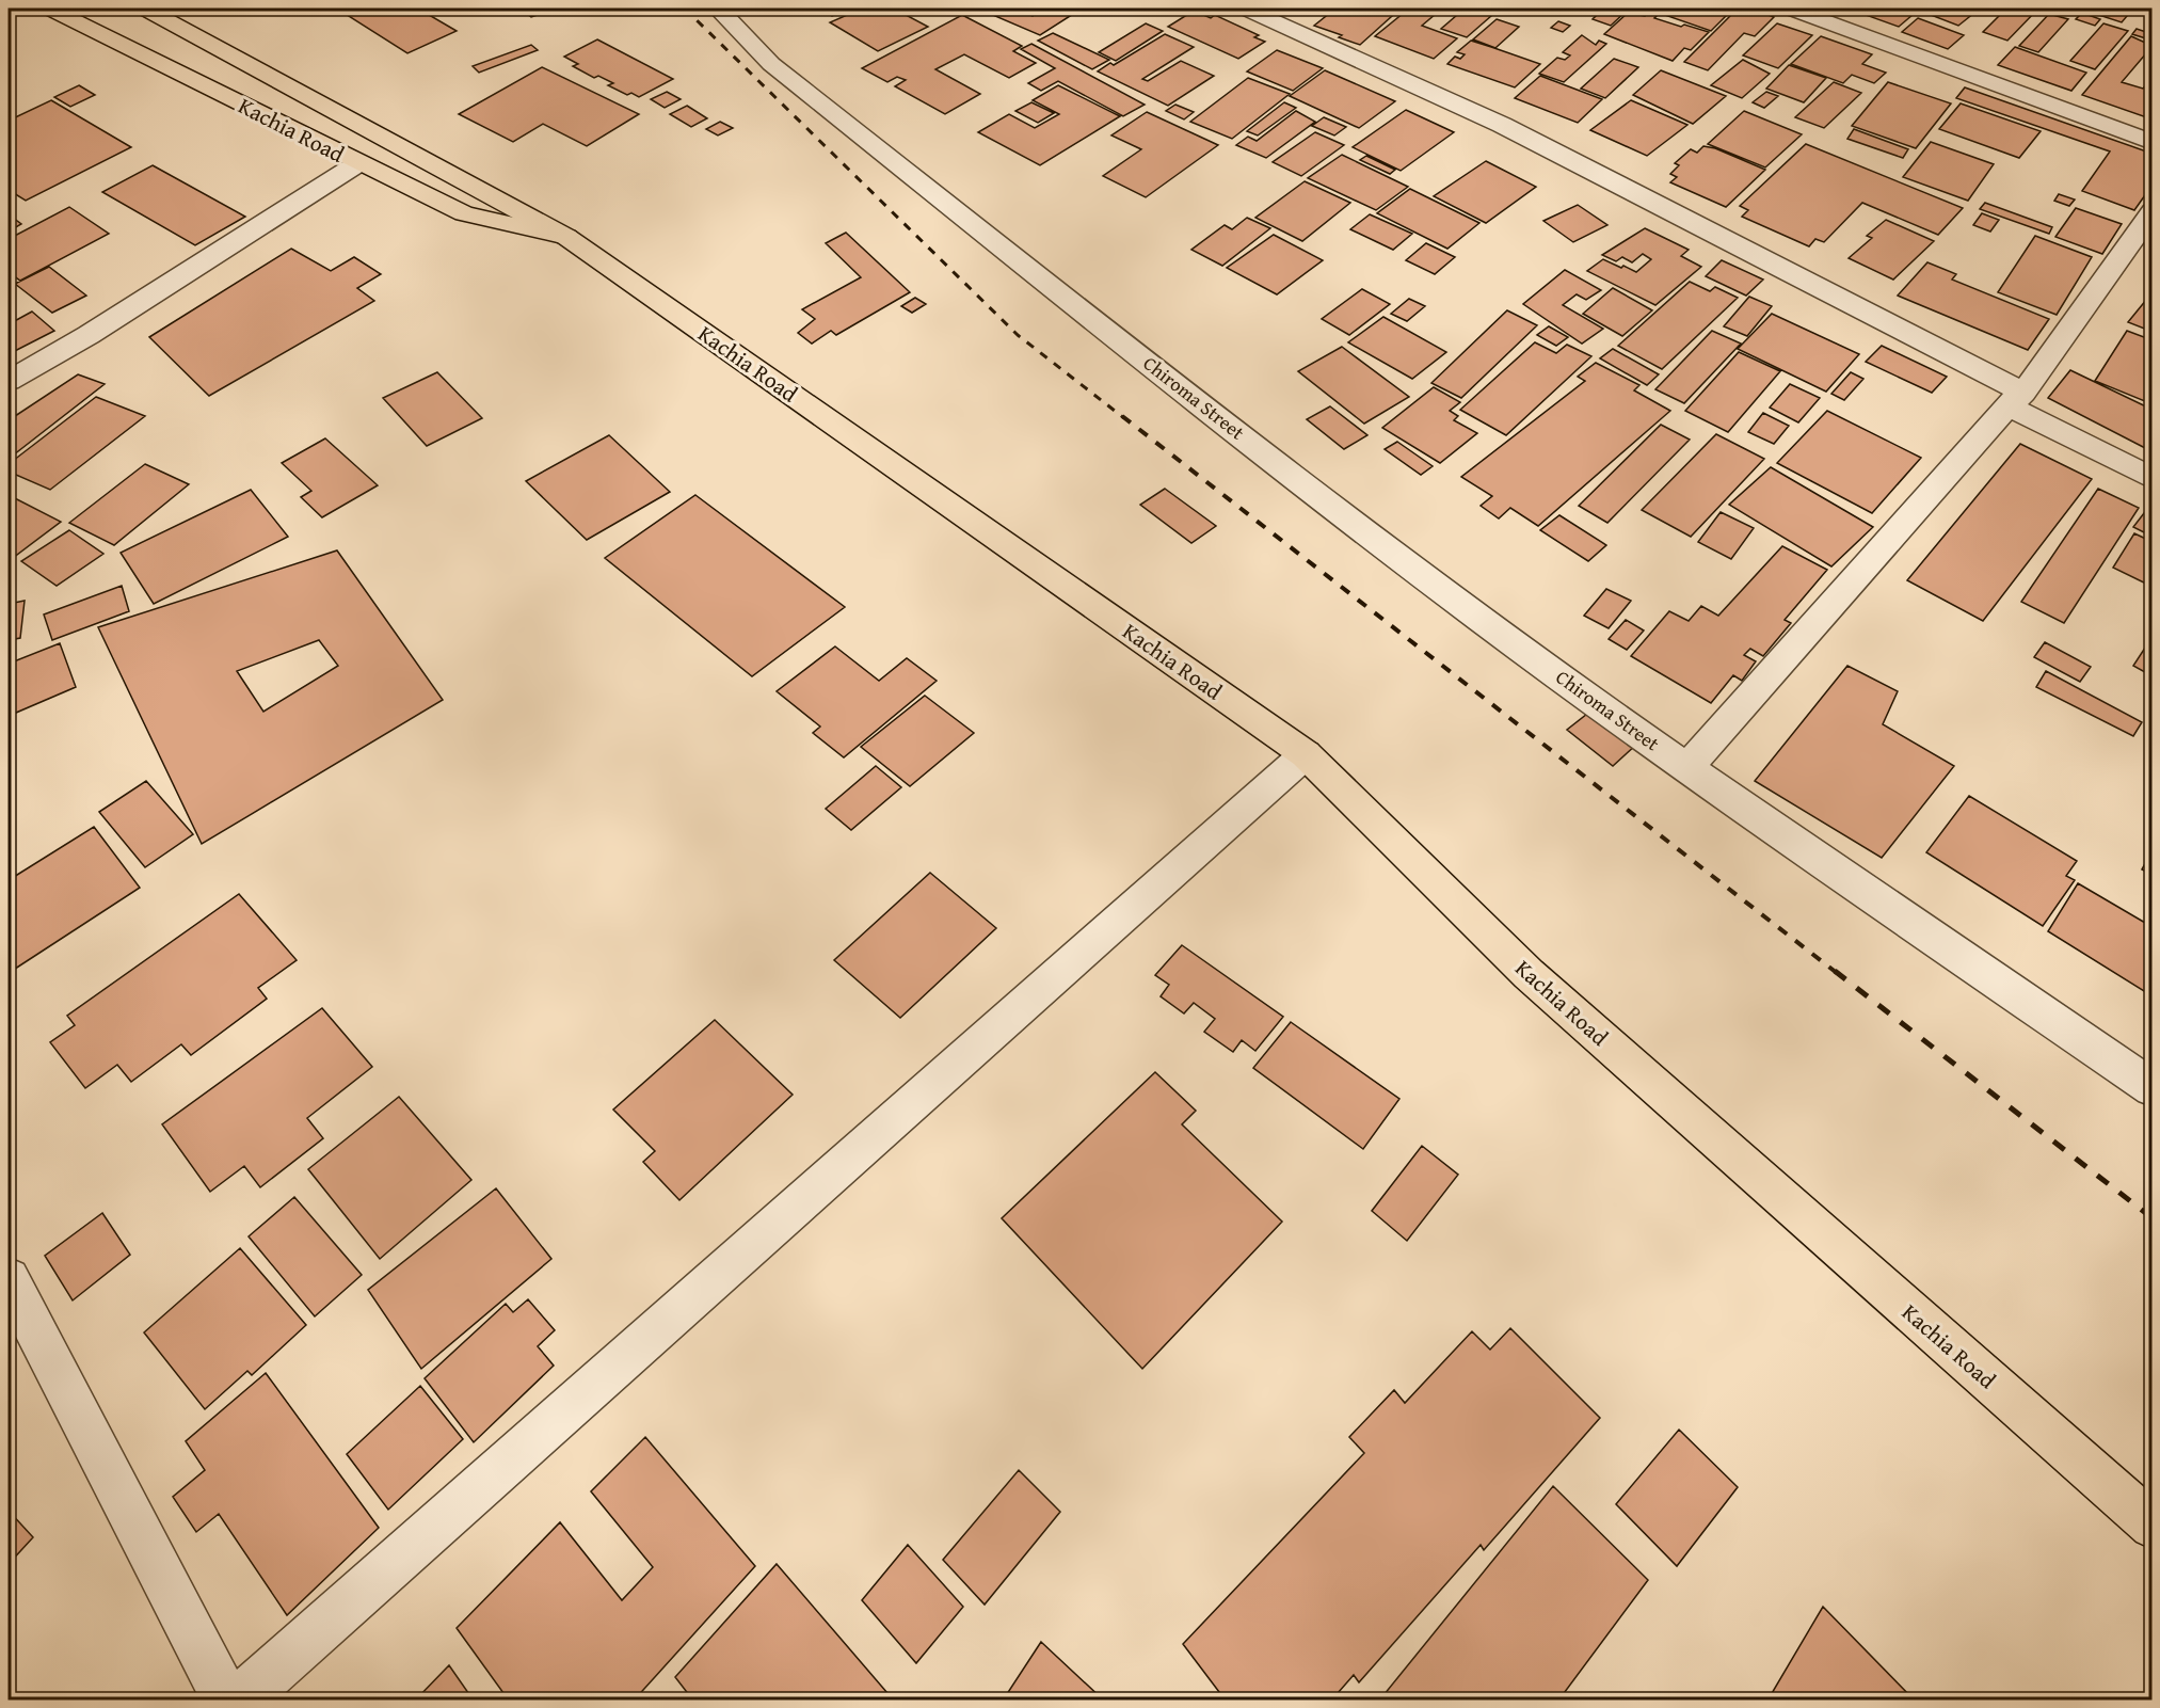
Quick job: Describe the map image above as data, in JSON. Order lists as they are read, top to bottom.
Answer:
{
  "streets": {
    "main road": ["Kachia Road"],
    "street": ["Chiroma Street"]
  }
}
